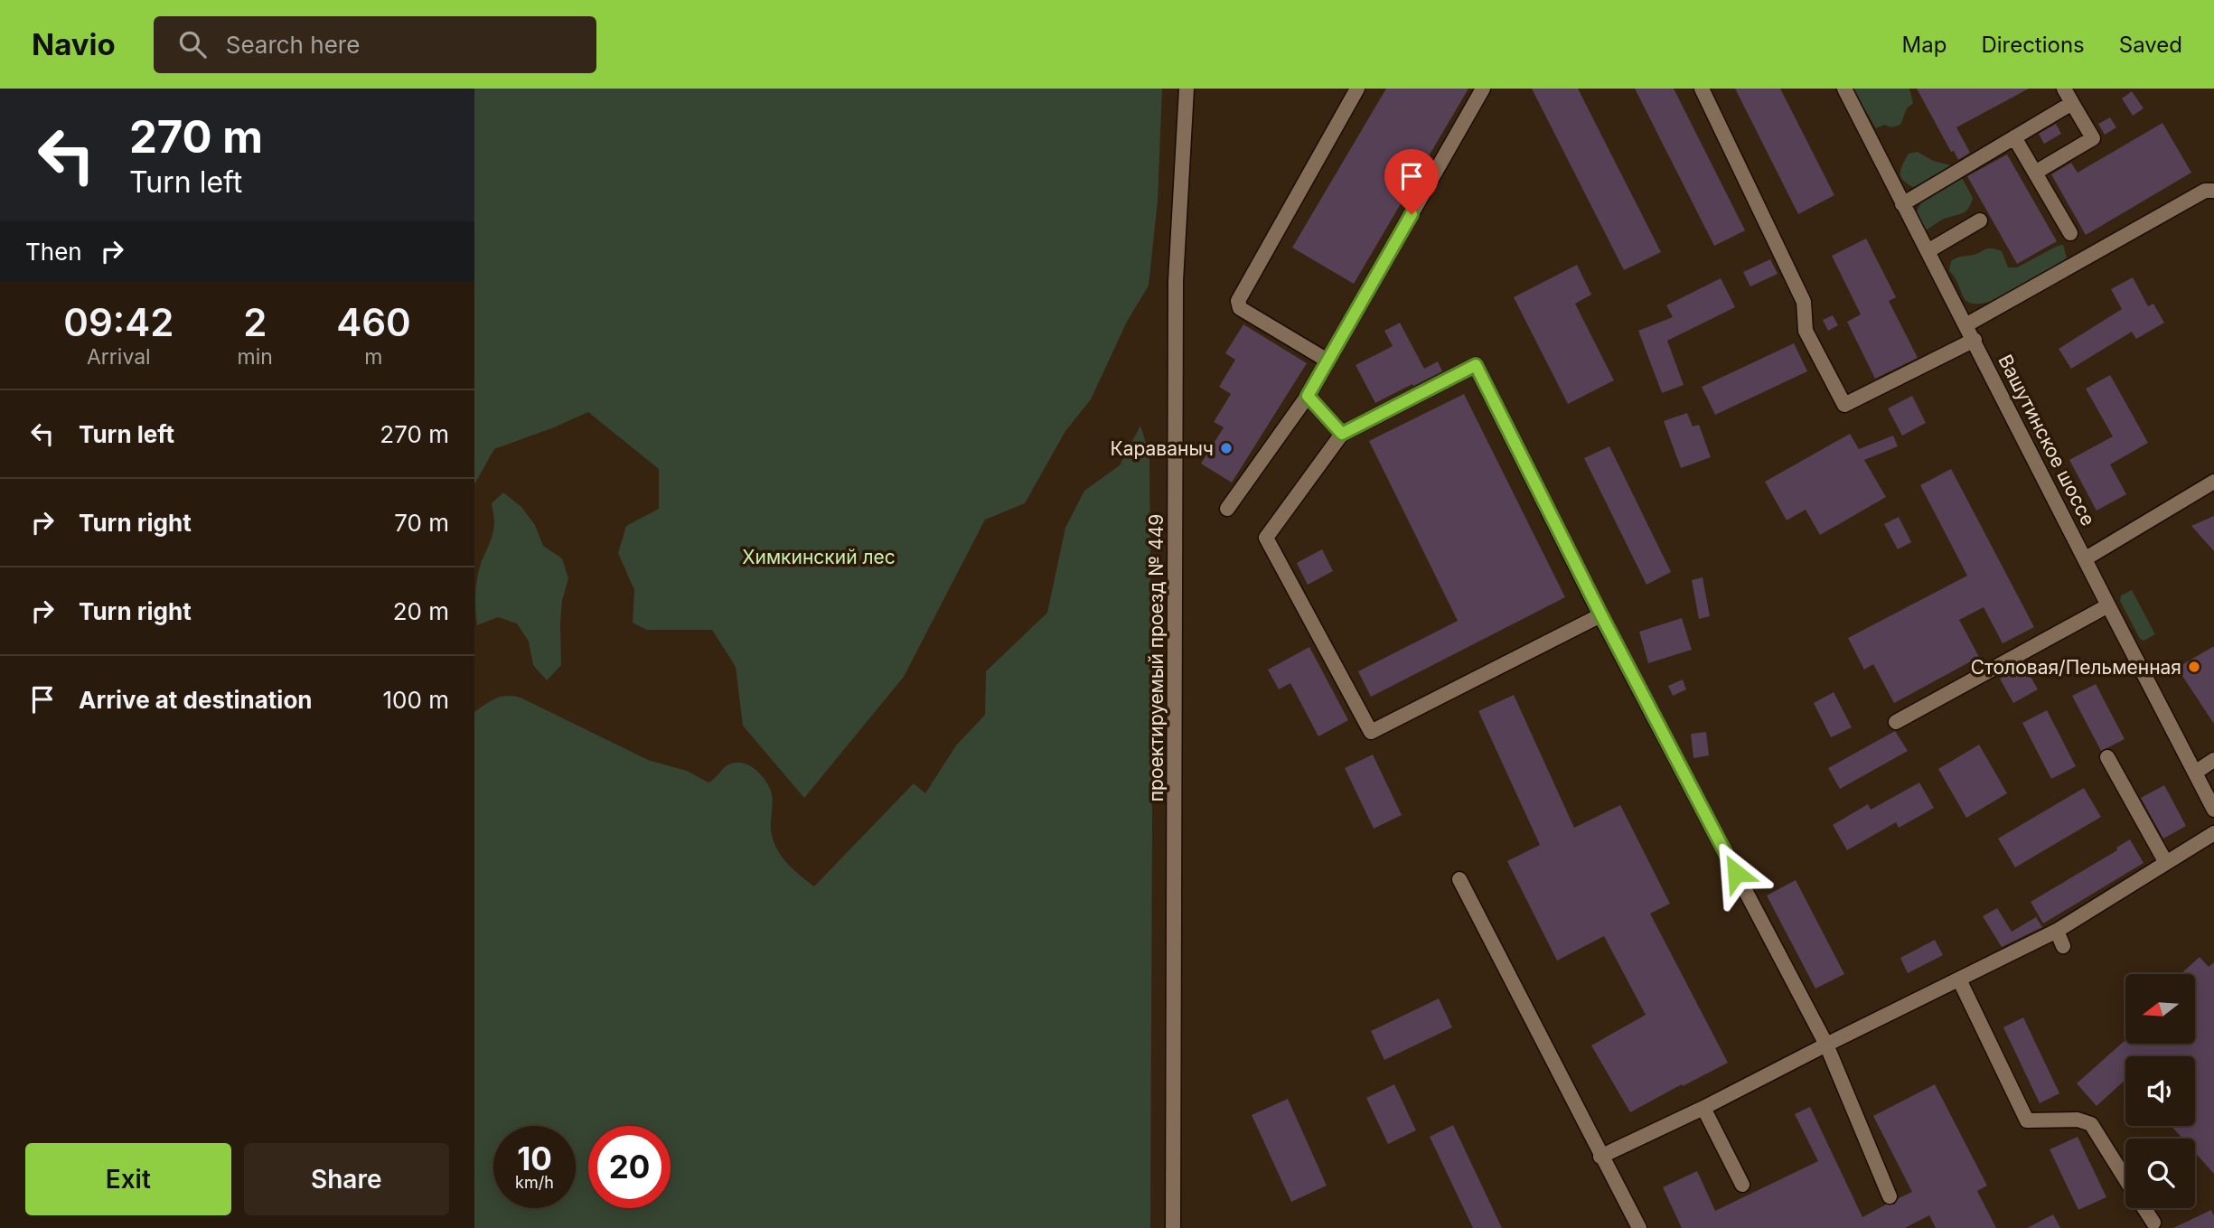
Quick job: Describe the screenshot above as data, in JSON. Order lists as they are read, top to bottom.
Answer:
{
  "streets": {
    "street": ["Вашутинское шоссе", "проектируемый проезд № 449"]
  },
  "parks": ["Химкинский лес"],
  "places": ["Караваныч", "Столовая/Пельменная"],
  "north": "left",
  "page": {
    "header": "Navio",
    "search": "Search here",
    "nav": ["Map", "Directions", "Saved"],
    "turn": ["270 m", "Turn left"],
    "then": "Then",
    "eta": [
      "09:42",
      "Arrival",
      "2",
      "min",
      "460",
      "m"
    ],
    "list": [
      {
        "name": "Turn left",
        "value": "270 m"
      },
      {
        "name": "Turn right",
        "value": "70 m"
      },
      {
        "name": "Turn right",
        "value": "20 m"
      },
      {
        "name": "Arrive at destination",
        "value": "100 m"
      }
    ],
    "speed": "10 km/h",
    "limit": "20",
    "buttons": ["Exit", "Share"]
  }
}
